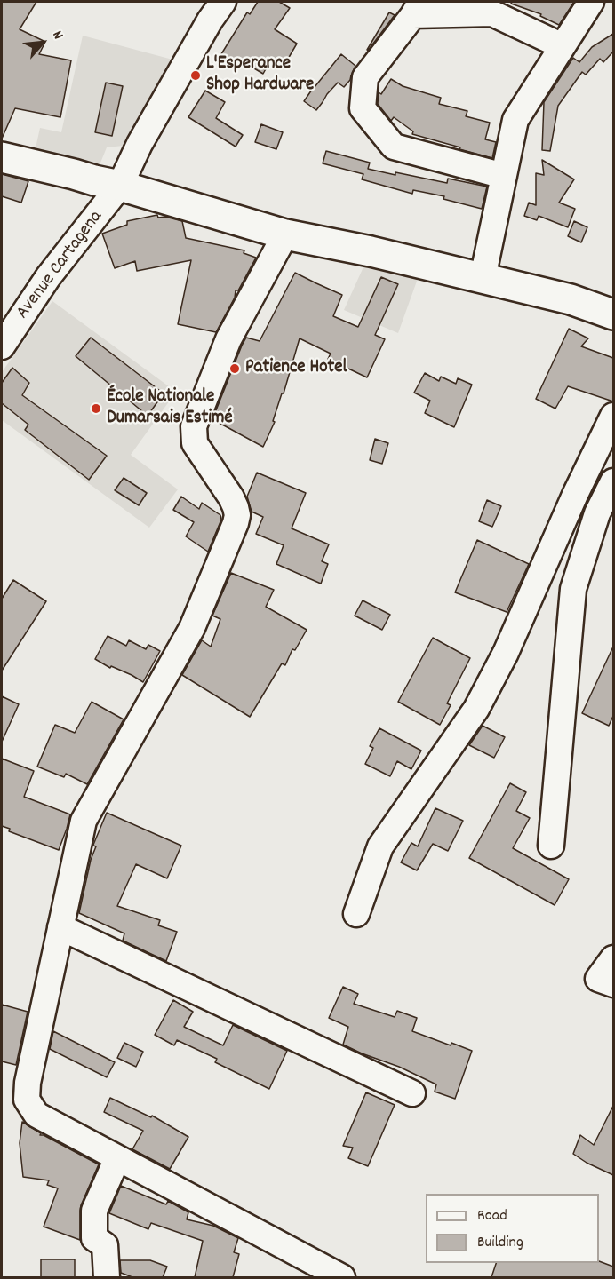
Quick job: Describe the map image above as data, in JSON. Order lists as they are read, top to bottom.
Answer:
{
  "streets": {
    "street": ["Avenue Cartagena"]
  },
  "places": ["L'Esperance Shop Hardware", "Patience Hotel", "École Nationale Dumarsais Estimé"],
  "legend": ["Road", "Building"],
  "north": "top right"
}
